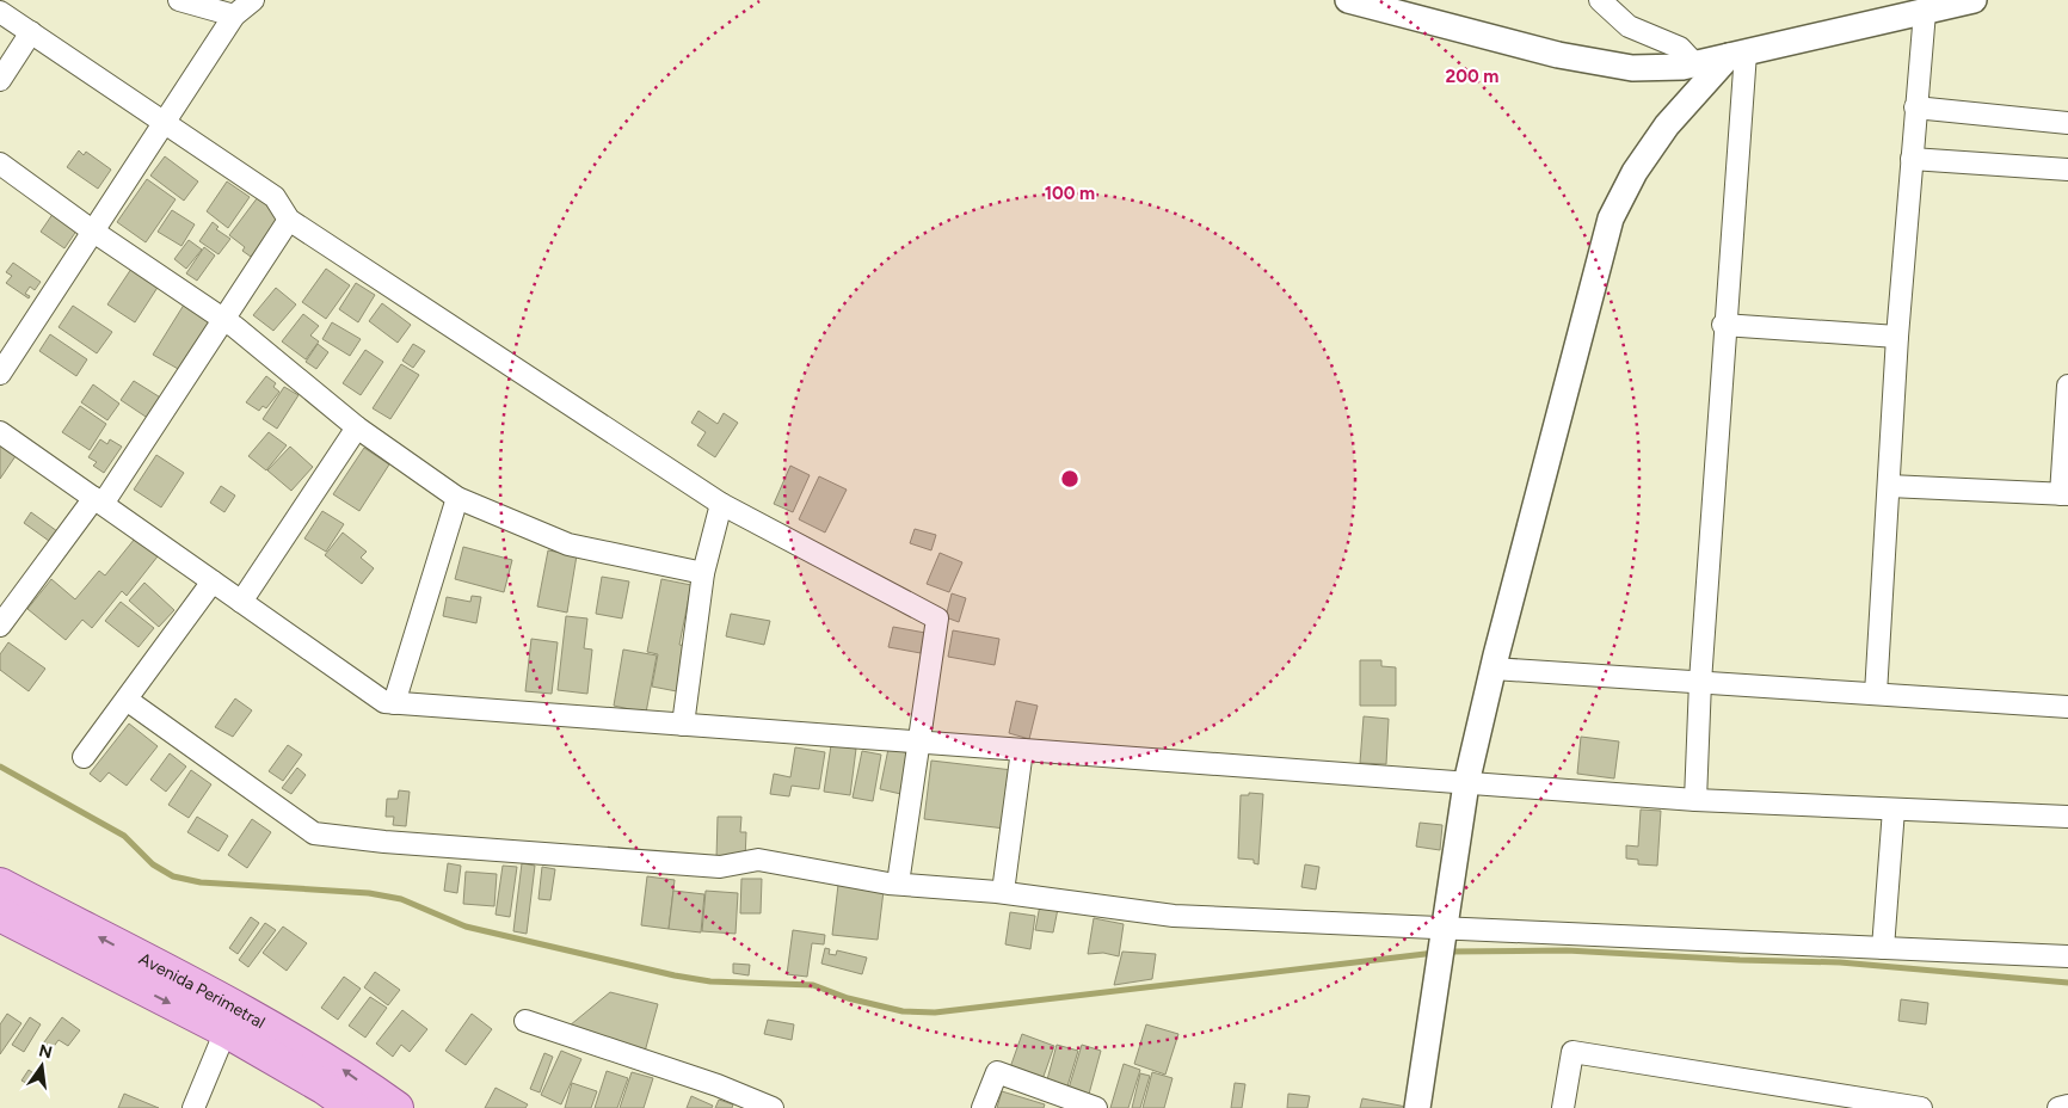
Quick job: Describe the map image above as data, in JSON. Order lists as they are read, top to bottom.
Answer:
{
  "streets": {
    "main road": ["Avenida Perimetral"]
  },
  "north": "top",
  "rings": ["200 m", "100 m"]
}
